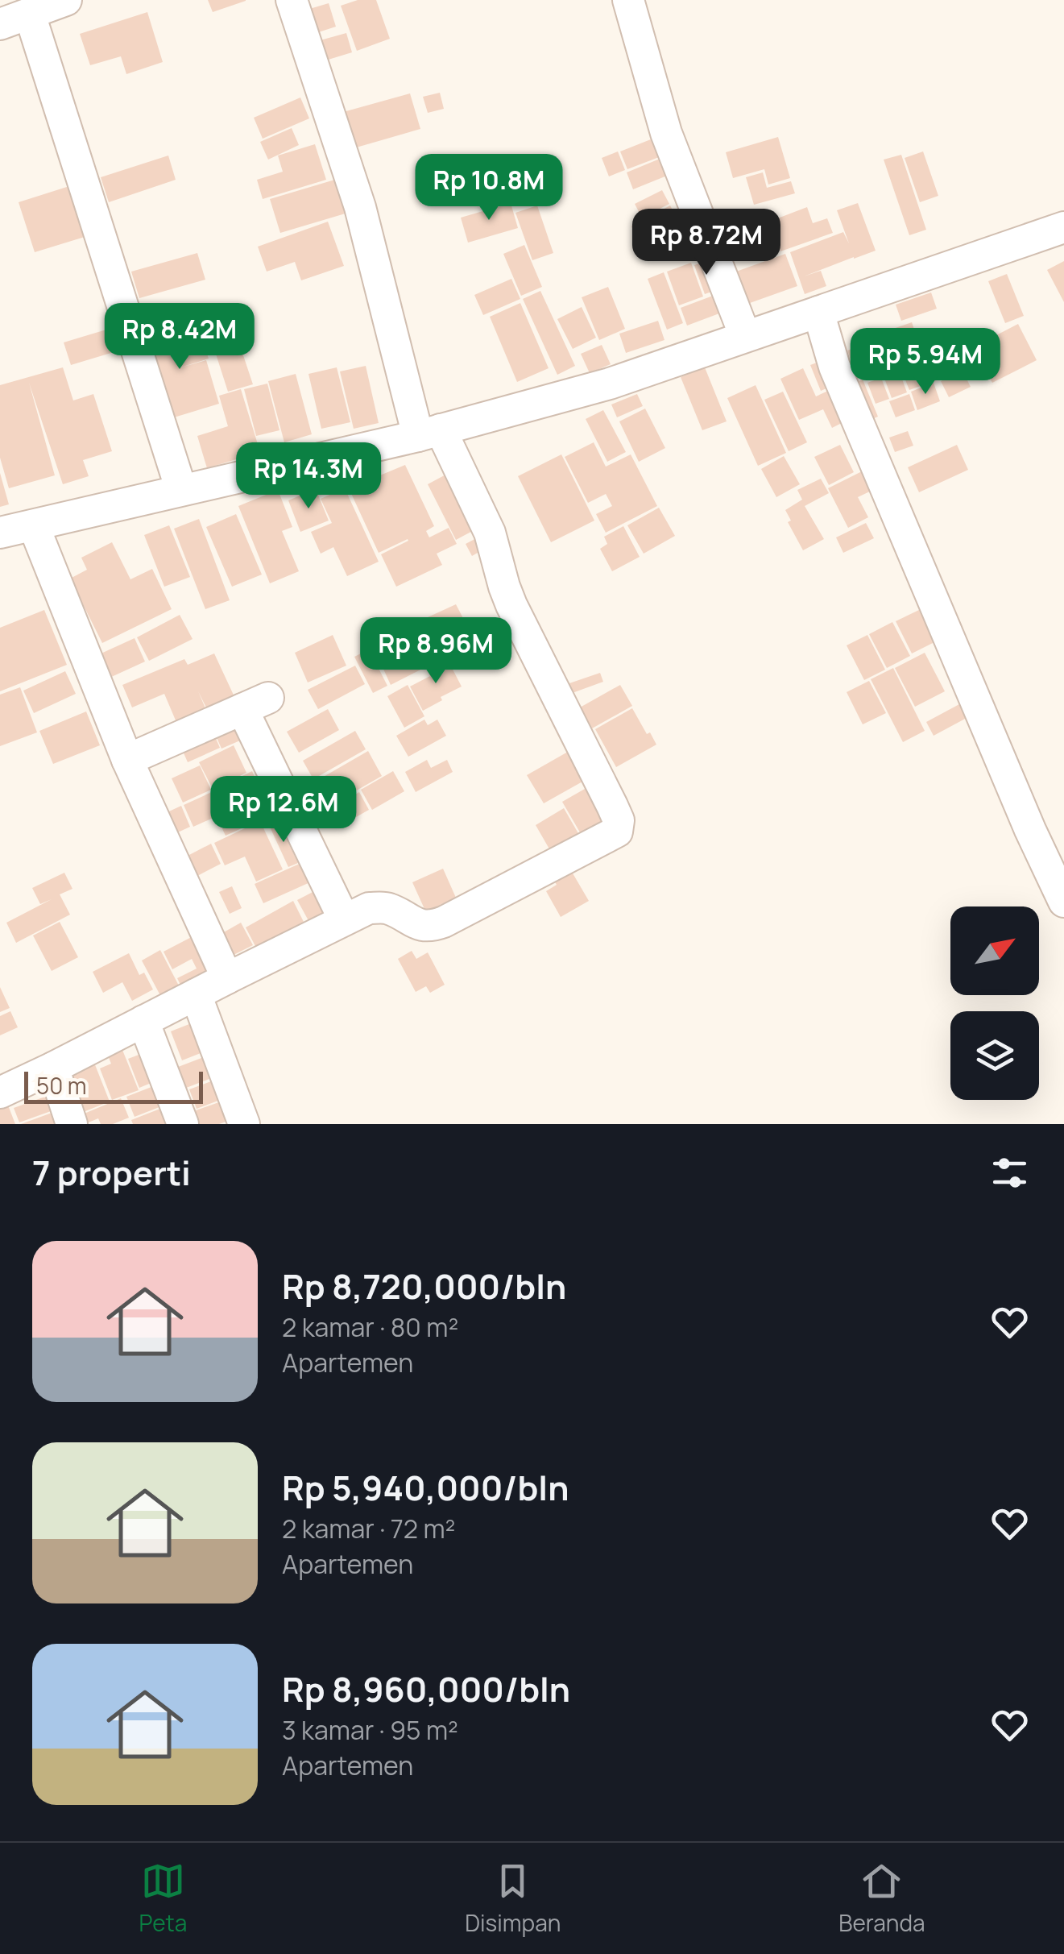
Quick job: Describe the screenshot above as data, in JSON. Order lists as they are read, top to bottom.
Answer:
{
  "scale_bar": "50 m",
  "north": "top right",
  "page": {
    "price": [
      "Rp 10.8M",
      "Rp 8.72M",
      "Rp 8.42M",
      "Rp 5.94M",
      "Rp 14.3M",
      "Rp 8.96M",
      "Rp 12.6M"
    ],
    "scale": "50 m",
    "heading": "7 properti",
    "list": [
      {
        "name": "Rp 8,720,000/bln",
        "note": "2 kamar · 80 m² · Apartemen"
      },
      {
        "name": "Rp 5,940,000/bln",
        "note": "2 kamar · 72 m² · Apartemen"
      },
      {
        "name": "Rp 8,960,000/bln",
        "note": "3 kamar · 95 m² · Apartemen"
      }
    ],
    "tabs": ["Peta", "Disimpan", "Beranda"]
  }
}
